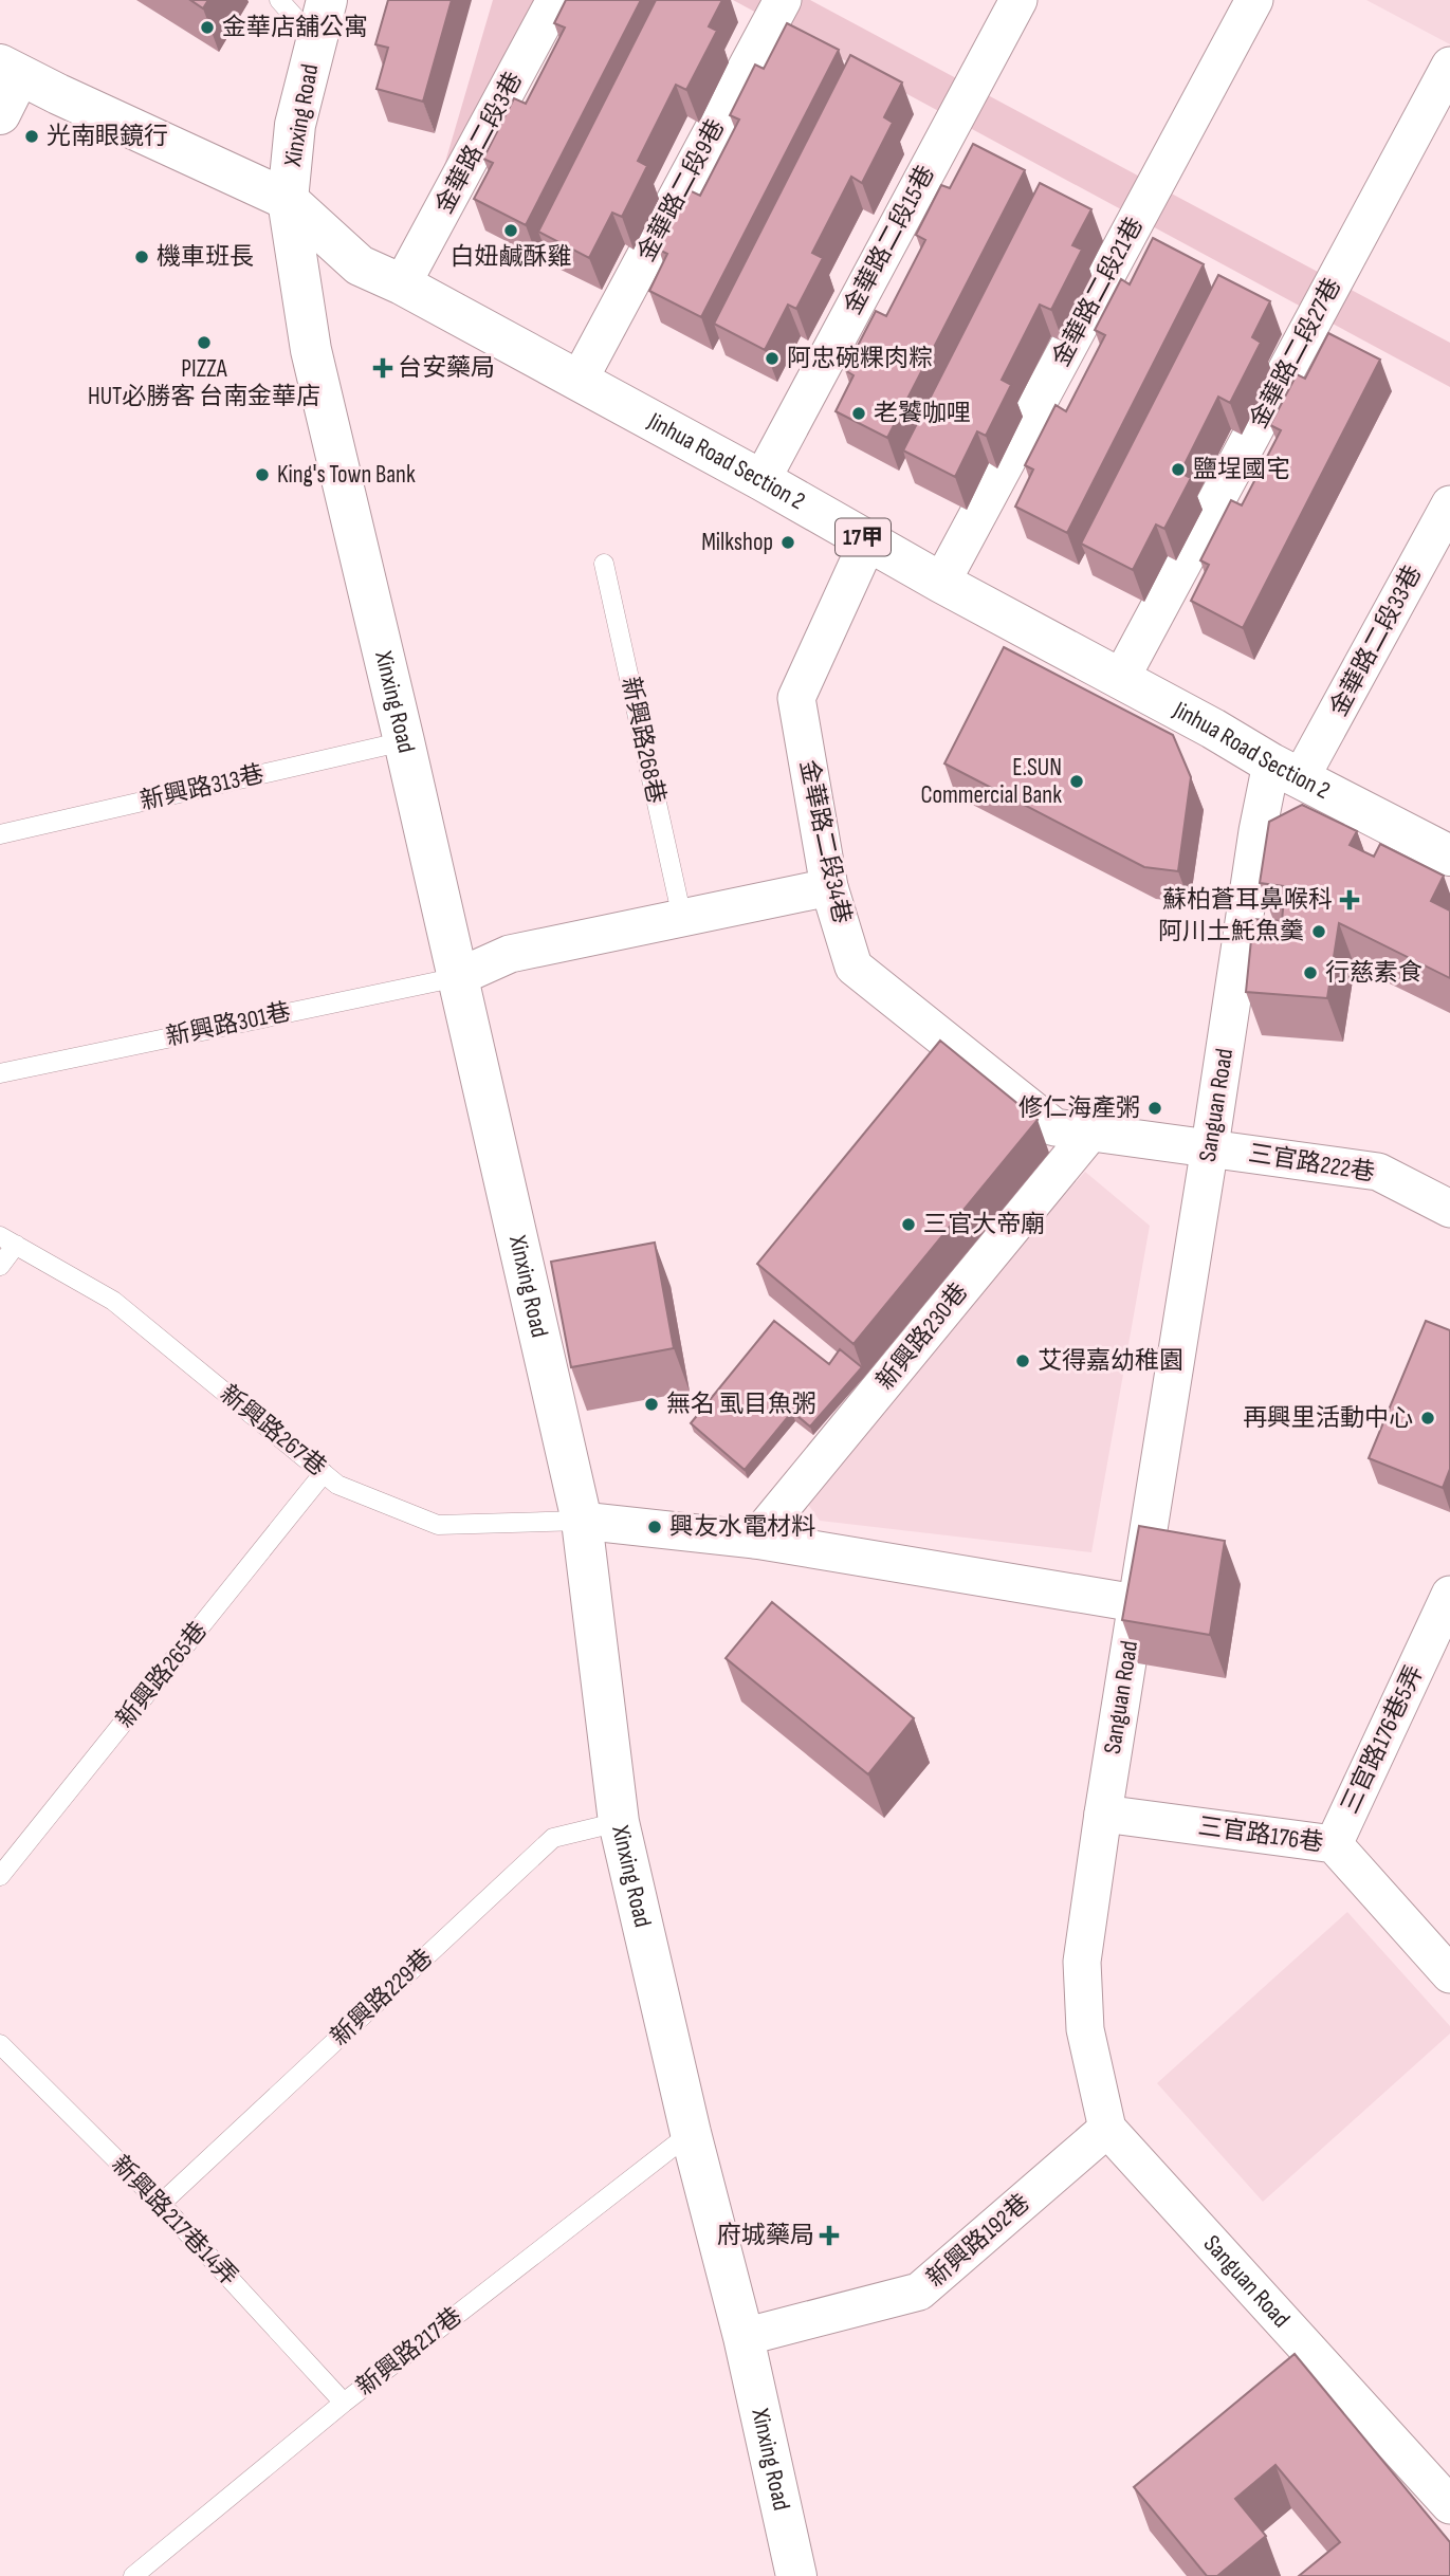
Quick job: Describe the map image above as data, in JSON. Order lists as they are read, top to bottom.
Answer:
{
  "streets": {
    "street": [
      "Xinxing Road",
      "金華路二段3巷",
      "金華路二段9巷",
      "金華路二段15巷",
      "金華路二段21巷",
      "金華路二段27巷",
      "Jinhua Road Section 2",
      "17甲",
      "金華路二段33巷",
      "金華路二段34巷",
      "Sanguan Road",
      "三官路222巷",
      "新興路230巷",
      "三官路176巷5弄",
      "三官路176巷",
      "新興路192巷"
    ],
    "lane": [
      "新興路268巷",
      "新興路313巷",
      "新興路301巷",
      "新興路267巷",
      "新興路265巷",
      "新興路229巷",
      "新興路217巷14弄",
      "新興路217巷"
    ]
  },
  "crossings": [
    ["Xinxing Road", "Jinhua Road Section 2"],
    ["Xinxing Road", "17甲"],
    ["Xinxing Road", "新興路313巷"],
    ["Xinxing Road", "新興路301巷"],
    ["Xinxing Road", "新興路267巷"],
    ["Xinxing Road", "新興路229巷"],
    ["Xinxing Road", "新興路192巷"],
    ["Xinxing Road", "新興路217巷"],
    ["金華路二段3巷", "Jinhua Road Section 2"],
    ["金華路二段9巷", "Jinhua Road Section 2"],
    ["金華路二段15巷", "Jinhua Road Section 2"],
    ["金華路二段21巷", "Jinhua Road Section 2"],
    ["金華路二段27巷", "Jinhua Road Section 2"],
    ["Jinhua Road Section 2", "17甲"],
    ["Jinhua Road Section 2", "金華路二段33巷"],
    ["Jinhua Road Section 2", "金華路二段34巷"],
    ["Jinhua Road Section 2", "Sanguan Road"],
    ["金華路二段33巷", "Sanguan Road"],
    ["金華路二段34巷", "Sanguan Road"],
    ["金華路二段34巷", "三官路222巷"],
    ["金華路二段34巷", "新興路230巷"],
    ["Sanguan Road", "三官路222巷"],
    ["Sanguan Road", "三官路176巷"],
    ["Sanguan Road", "新興路192巷"],
    ["新興路267巷", "新興路265巷"],
    ["三官路176巷5弄", "三官路176巷"],
    ["新興路229巷", "新興路217巷14弄"],
    ["新興路217巷14弄", "新興路217巷"]
  ],
  "places": {
    "other": [
      "金華店舖公寓",
      "光南眼鏡行",
      "白妞鹹酥雞",
      "機車班長",
      "PIZZA HUT必勝客 台南金華店",
      "阿忠碗粿肉粽",
      "老饕咖哩",
      "鹽埕國宅",
      "King's Town Bank",
      "Milkshop",
      "E.SUN Commercial Bank",
      "阿川土魠魚羹",
      "行慈素食",
      "修仁海產粥",
      "三官大帝廟",
      "艾得嘉幼稚園",
      "無名 虱目魚粥",
      "再興里活動中心",
      "興友水電材料"
    ],
    "health": ["台安藥局", "蘇柏蒼耳鼻喉科", "府城藥局"]
  }
}
